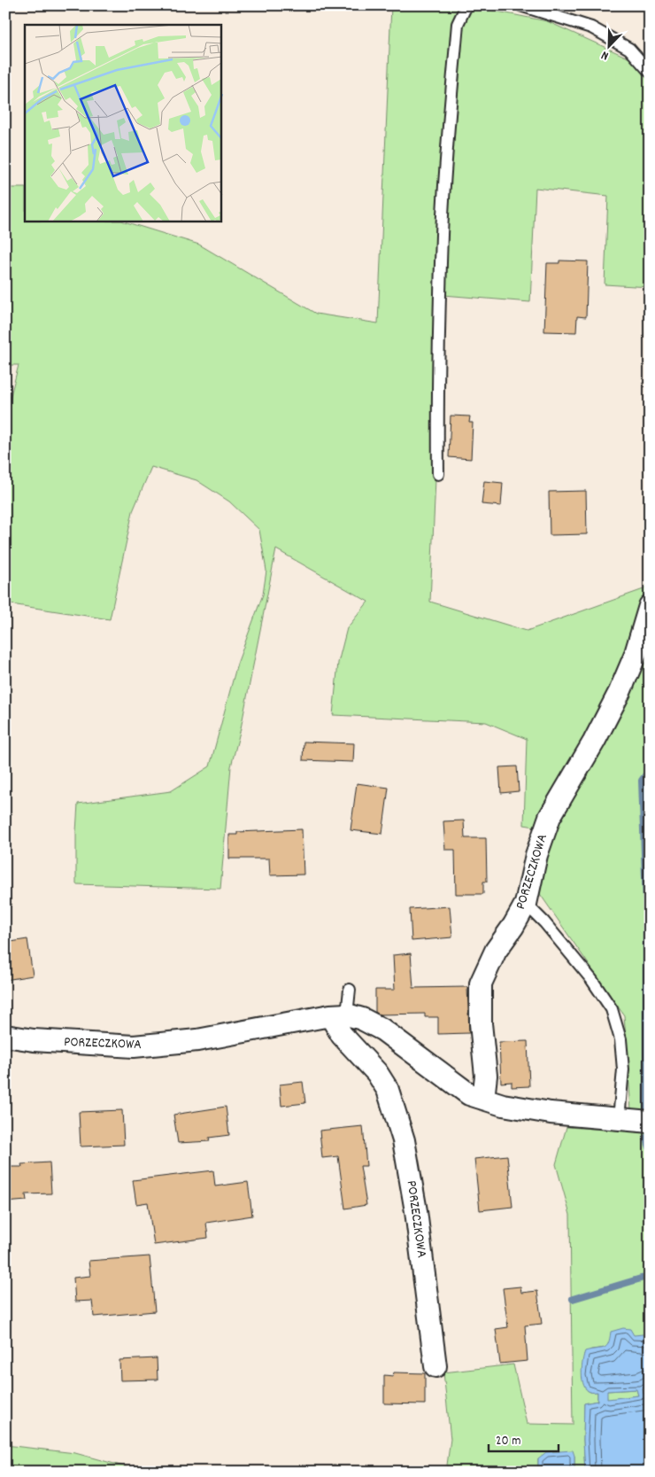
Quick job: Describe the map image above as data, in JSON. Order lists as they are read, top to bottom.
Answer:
{
  "streets": {
    "street": ["PORZECZKOWA"]
  },
  "scale_bar": "20 m",
  "north": "bottom left"
}
